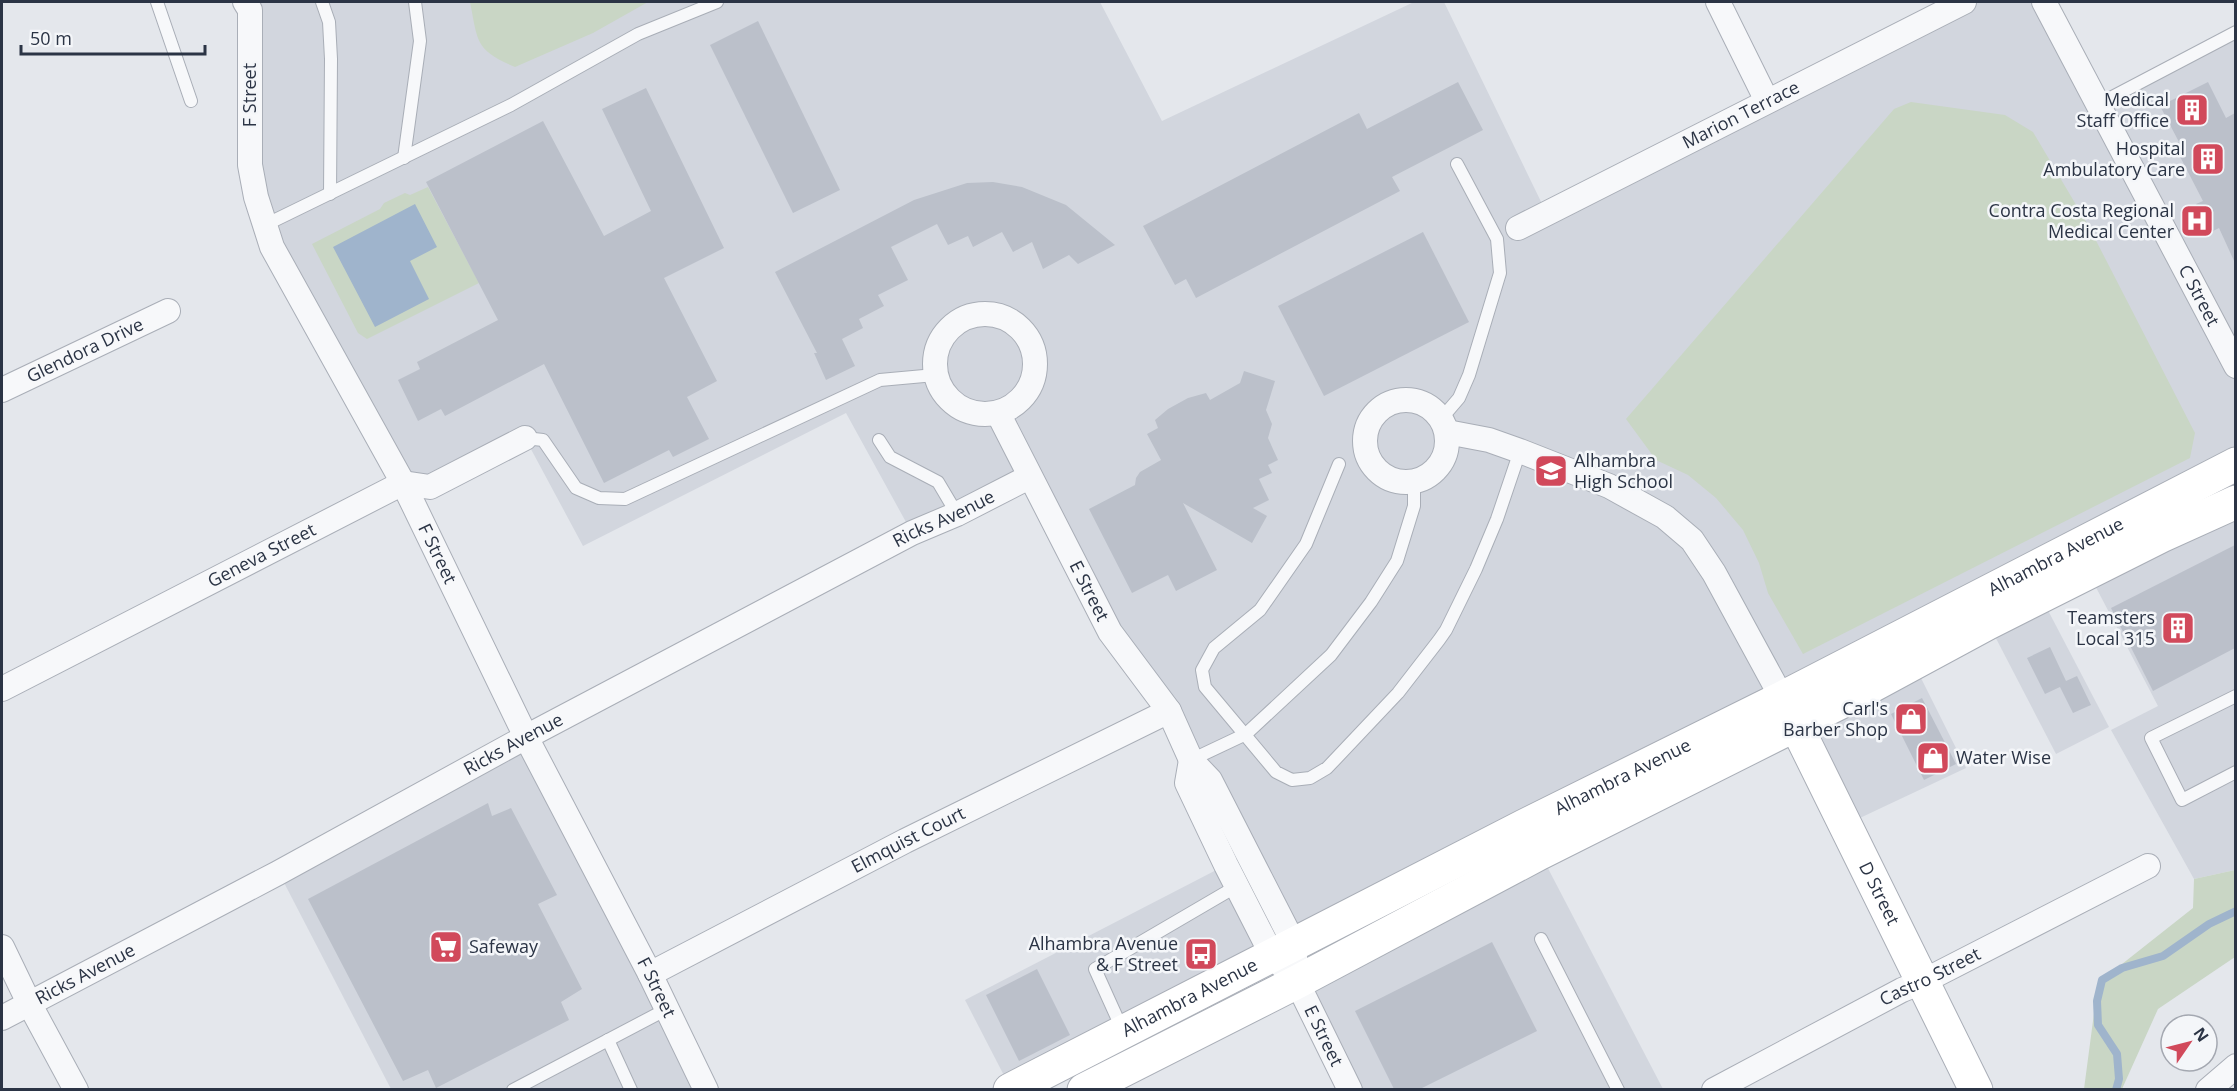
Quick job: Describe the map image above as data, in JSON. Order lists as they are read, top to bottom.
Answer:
{
  "streets": {
    "main road": ["Alhambra Avenue", "D Street"],
    "street": [
      "F Street",
      "Marion Terrace",
      "C Street",
      "Glendora Drive",
      "Ricks Avenue",
      "Geneva Street",
      "E Street",
      "Elmquist Court",
      "Castro Street"
    ]
  },
  "crossings": [
    ["F Street", "Ricks Avenue"],
    ["F Street", "Geneva Street"],
    ["F Street", "Elmquist Court"],
    ["Ricks Avenue", "E Street"],
    ["Alhambra Avenue", "E Street"],
    ["Alhambra Avenue", "D Street"],
    ["E Street", "Elmquist Court"],
    ["D Street", "Castro Street"]
  ],
  "places": {
    "building": ["Medical Staff Office", "Hospital Ambulatory Care", "Teamsters Local 315"],
    "hospital": ["Contra Costa Regional Medical Center"],
    "school or university": ["Alhambra High School"],
    "shop": ["Carl's Barber Shop", "Water Wise"],
    "supermarket": ["Safeway"],
    "bus stop": ["Alhambra Avenue & F Street"]
  },
  "scale_bar": "50 m",
  "north": "top right"
}
